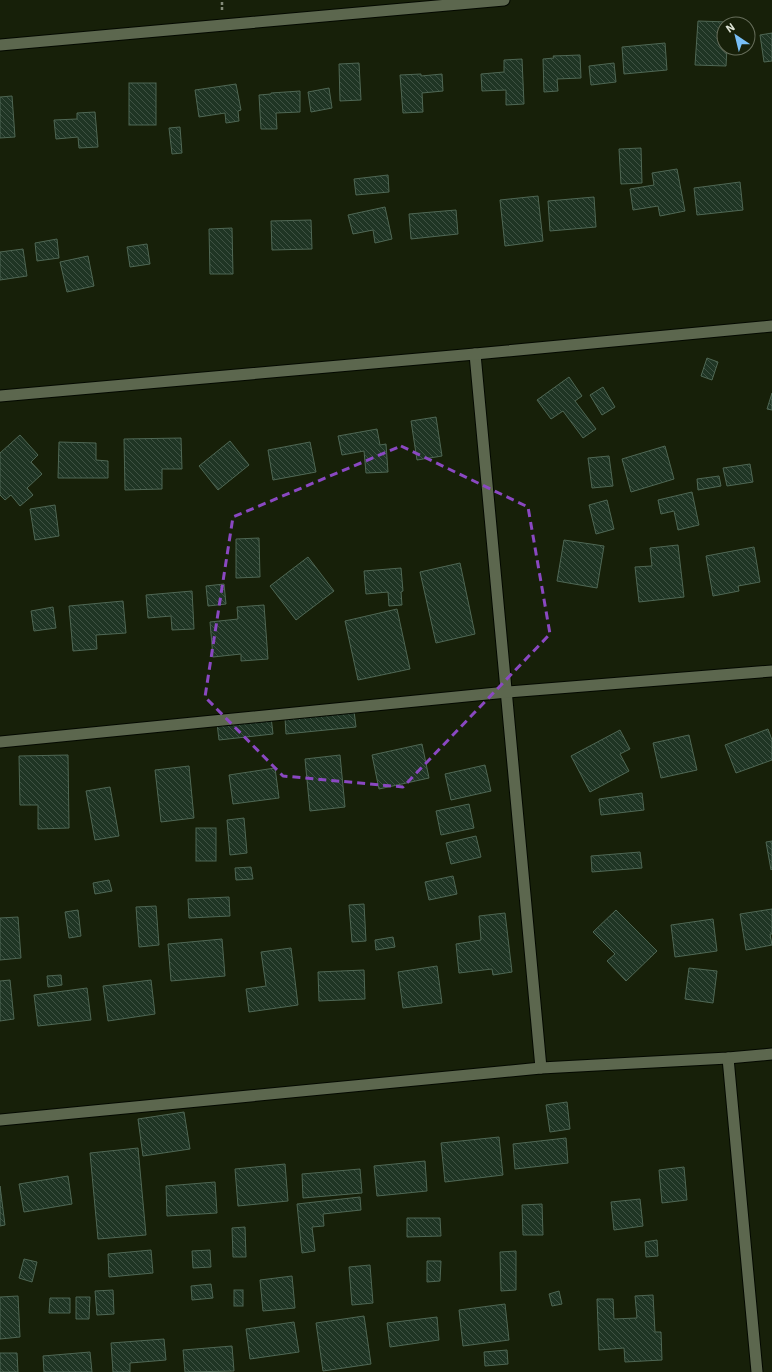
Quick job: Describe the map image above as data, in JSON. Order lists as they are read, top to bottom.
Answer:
{
  "north": "top left"
}
